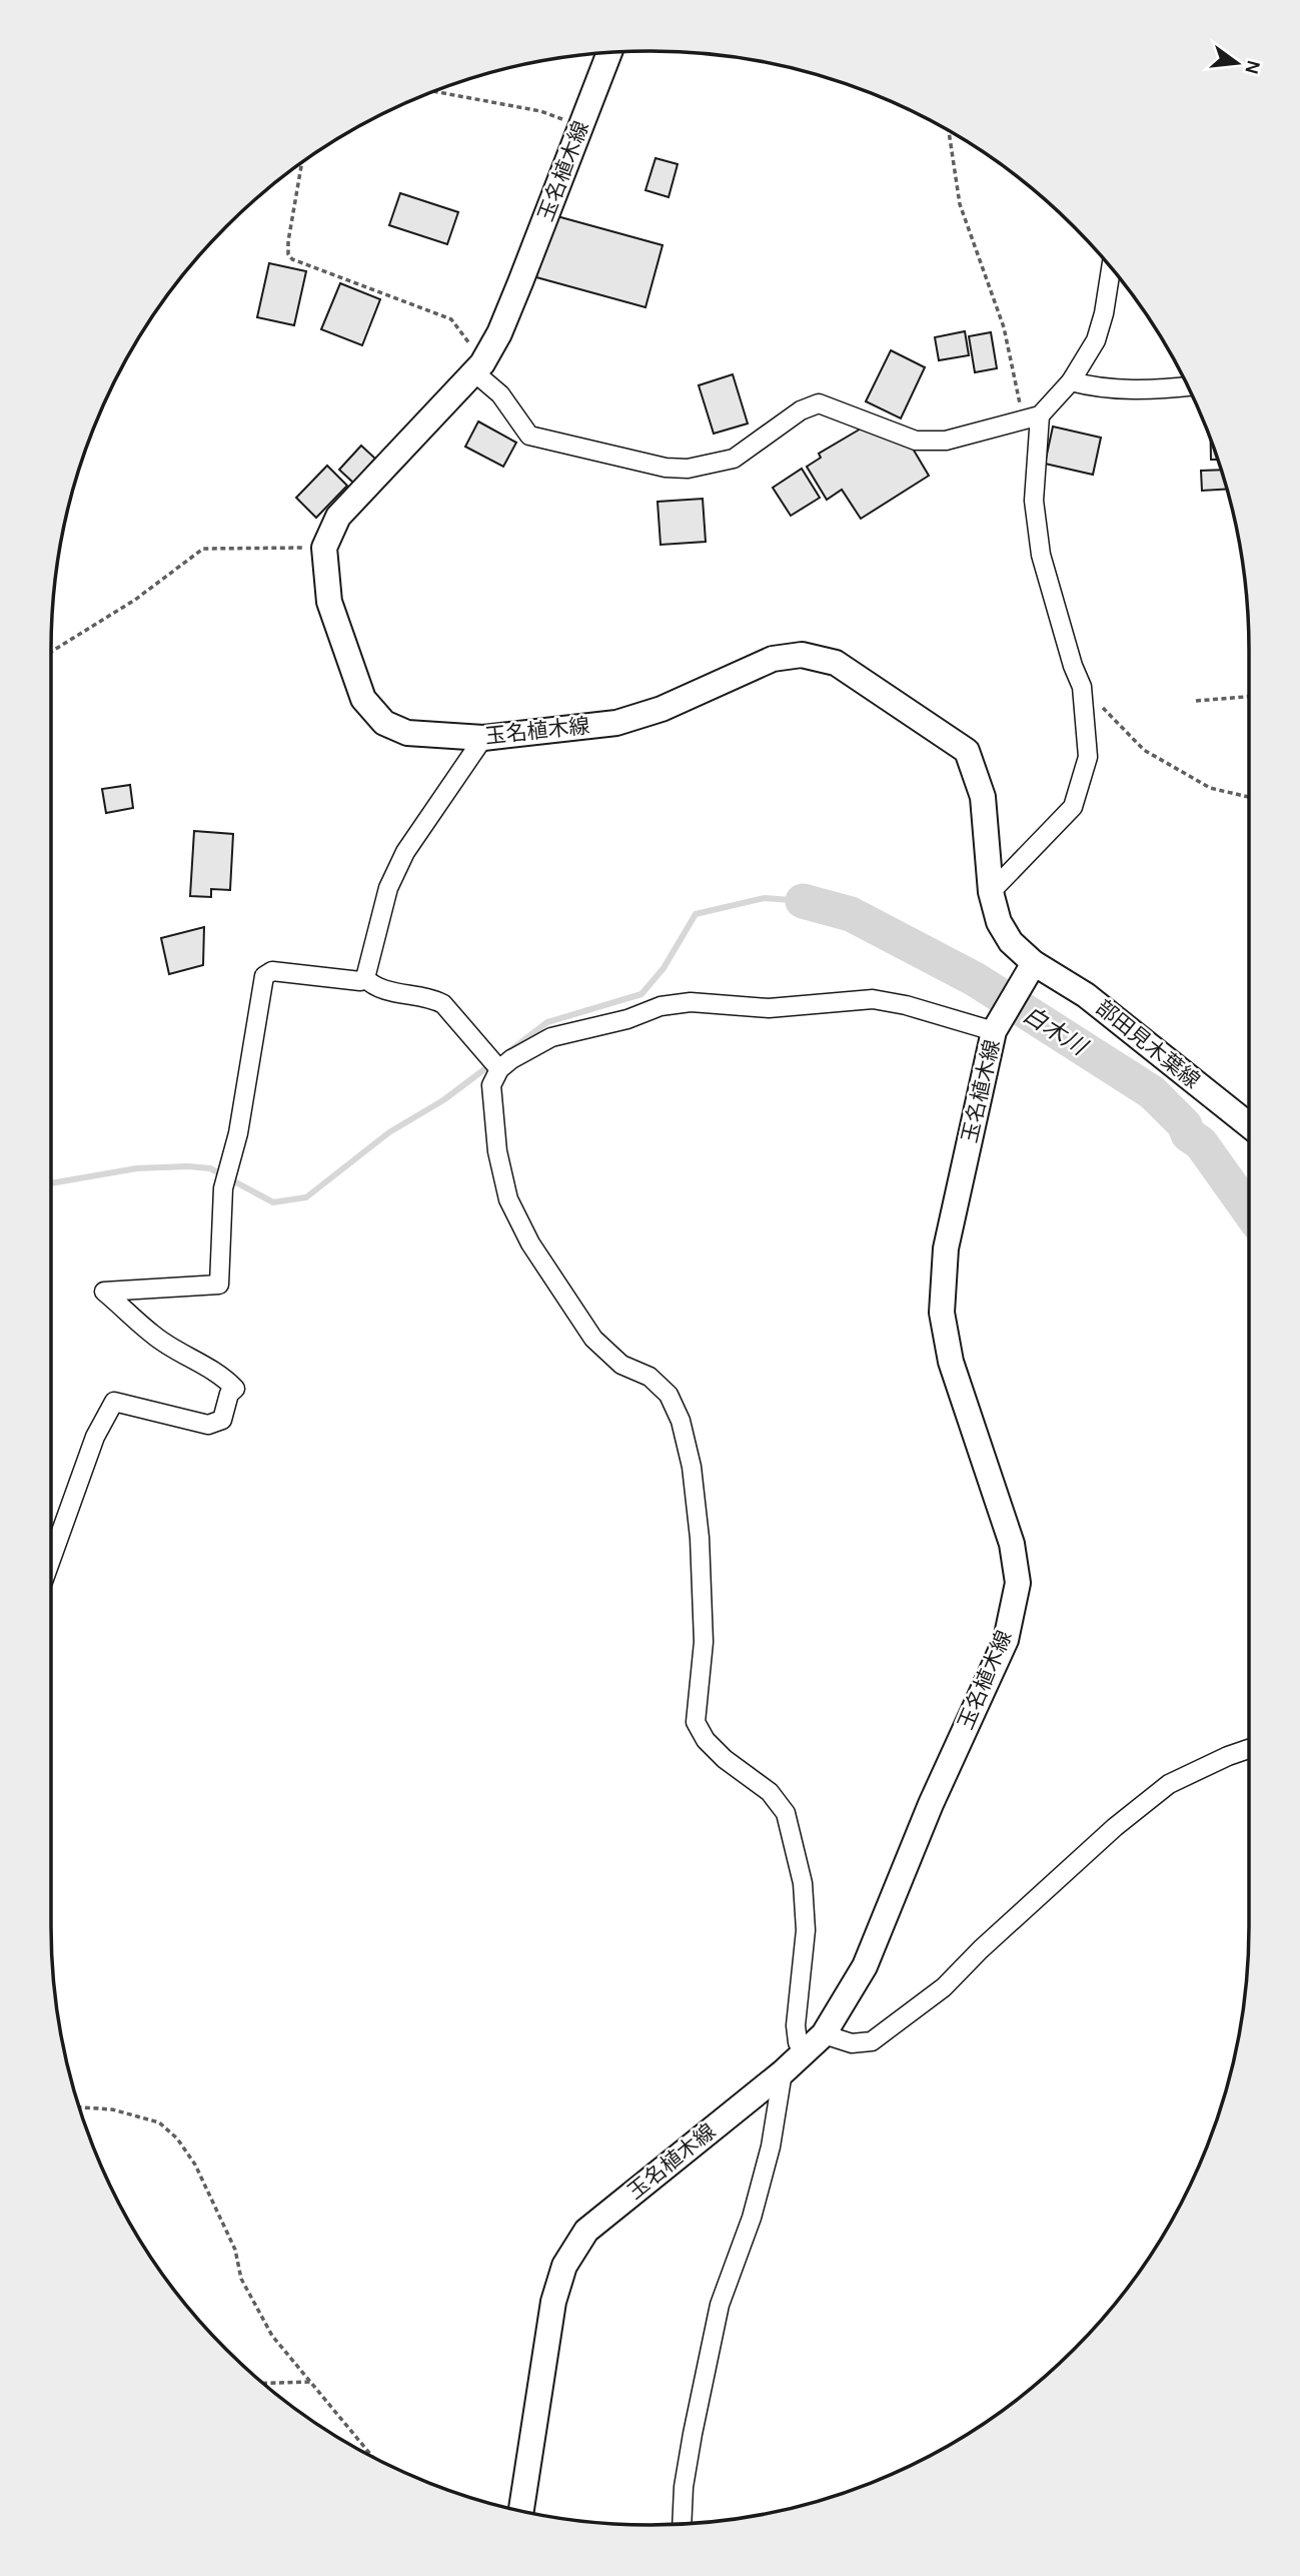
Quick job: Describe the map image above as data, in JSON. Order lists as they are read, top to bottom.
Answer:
{
  "streets": {
    "main road": ["玉名植木線", "部田見木葉線"]
  },
  "crossings": [
    ["玉名植木線", "部田見木葉線"]
  ],
  "water": ["白木川"],
  "north": "right"
}
